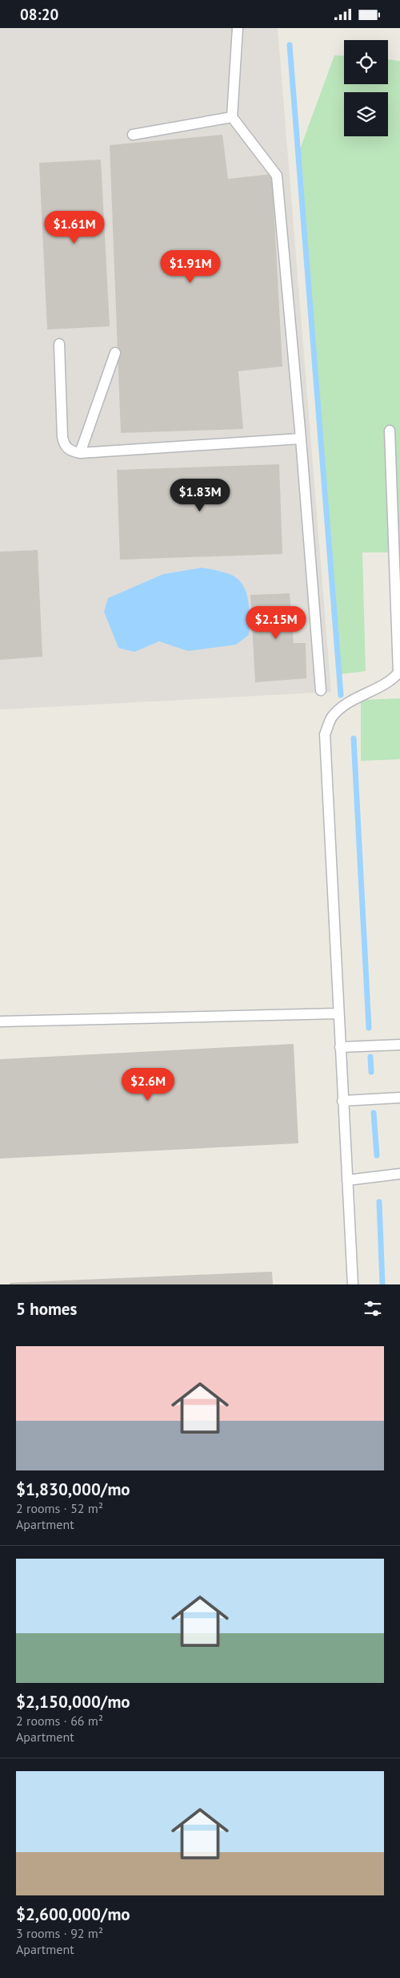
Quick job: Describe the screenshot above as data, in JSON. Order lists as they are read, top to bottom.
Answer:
{
  "page": {
    "status": "08:20",
    "price": [
      "$1.61M",
      "$1.91M",
      "$1.83M",
      "$2.15M",
      "$2.6M"
    ],
    "heading": "5 homes",
    "list": [
      {
        "name": "$1,830,000/mo",
        "note": "2 rooms · 52 m² · Apartment"
      },
      {
        "name": "$2,150,000/mo",
        "note": "2 rooms · 66 m² · Apartment"
      },
      {
        "name": "$2,600,000/mo",
        "note": "3 rooms · 92 m² · Apartment"
      }
    ]
  }
}
